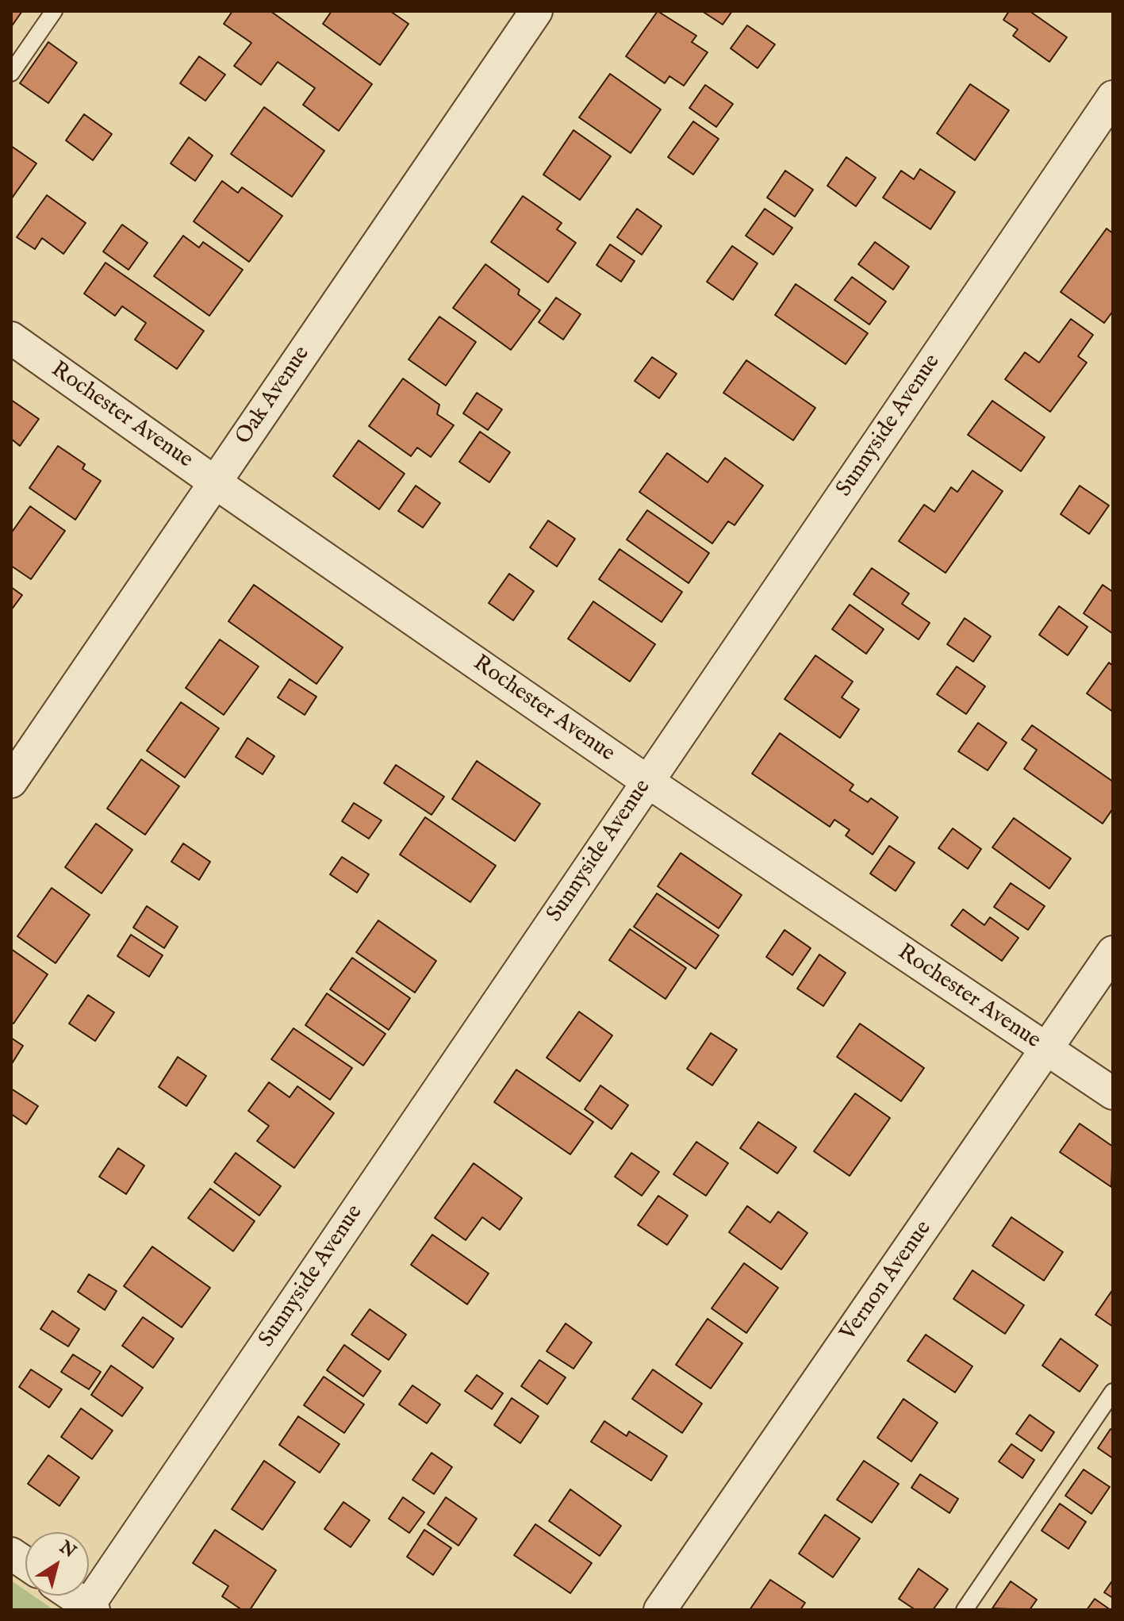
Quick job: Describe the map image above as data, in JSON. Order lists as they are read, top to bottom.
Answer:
{
  "streets": {
    "street": [
      "Oak Avenue",
      "Rochester Avenue",
      "Sunnyside Avenue",
      "Vernon Avenue"
    ]
  },
  "crossings": [
    ["Oak Avenue", "Rochester Avenue"],
    ["Rochester Avenue", "Sunnyside Avenue"],
    ["Rochester Avenue", "Vernon Avenue"]
  ],
  "north": "top right"
}
